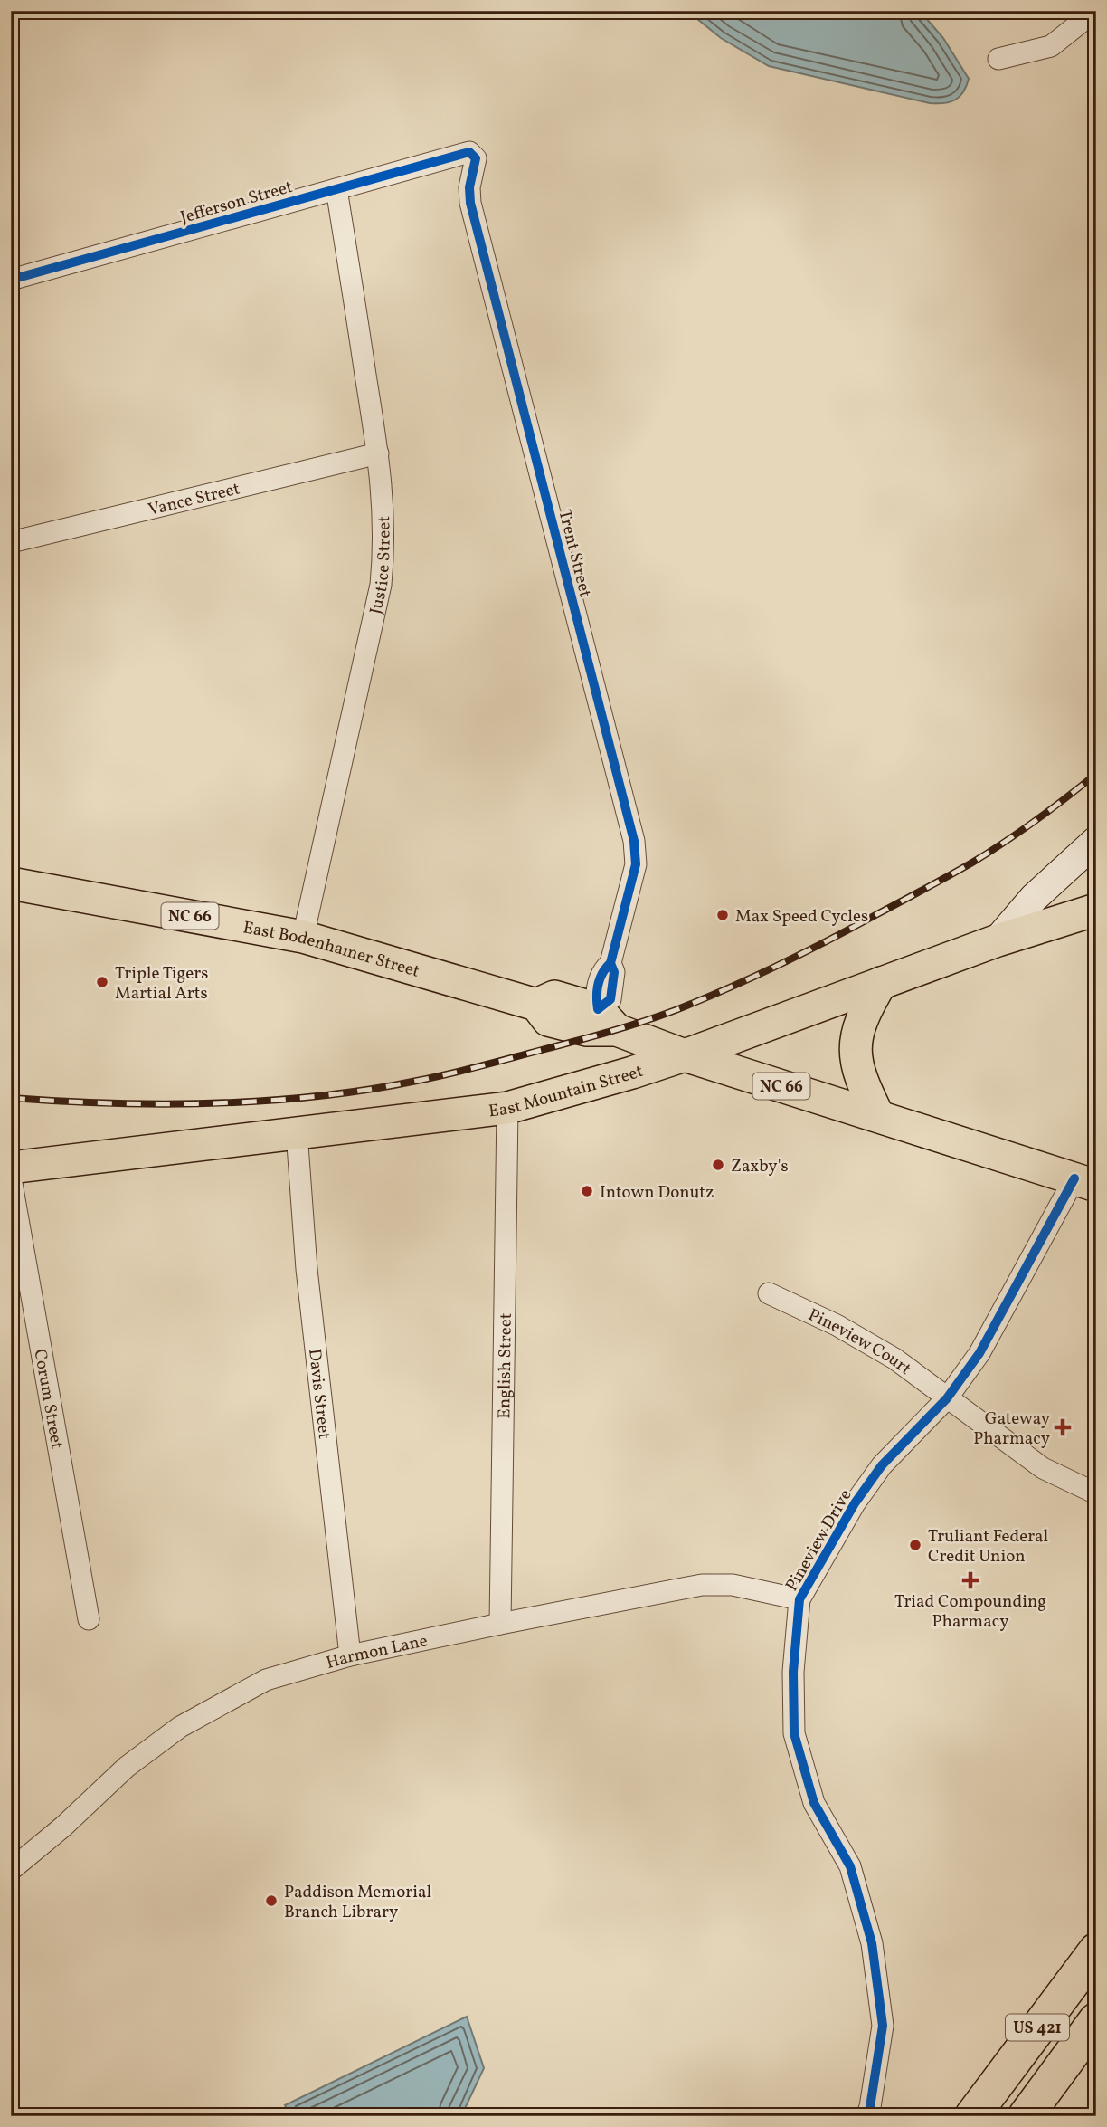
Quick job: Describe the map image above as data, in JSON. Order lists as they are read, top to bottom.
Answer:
{
  "streets": {
    "highway": ["US 421"],
    "main road": ["NC 66", "East Bodenhamer Street", "East Mountain Street"],
    "street": [
      "Jefferson Street",
      "Vance Street",
      "Trent Street",
      "Justice Street",
      "Pineview Court",
      "English Street",
      "Davis Street",
      "Corum Street",
      "Pineview Drive",
      "Harmon Lane"
    ]
  },
  "crossings": [
    ["Jefferson Street", "Trent Street"],
    ["Jefferson Street", "Justice Street"],
    ["Vance Street", "Justice Street"],
    ["Trent Street", "East Bodenhamer Street"],
    ["Justice Street", "East Bodenhamer Street"],
    ["NC 66", "East Bodenhamer Street"],
    ["NC 66", "East Mountain Street"],
    ["NC 66", "Pineview Drive"],
    ["East Bodenhamer Street", "East Mountain Street"],
    ["East Mountain Street", "English Street"],
    ["East Mountain Street", "Davis Street"],
    ["Pineview Court", "Pineview Drive"],
    ["English Street", "Harmon Lane"],
    ["Davis Street", "Harmon Lane"],
    ["Pineview Drive", "Harmon Lane"]
  ],
  "places": {
    "other": [
      "Max Speed Cycles",
      "Triple Tigers Martial Arts",
      "Zaxby's",
      "Intown Donutz",
      "Truliant Federal Credit Union",
      "Paddison Memorial Branch Library"
    ],
    "health": ["Gateway Pharmacy", "Triad Compounding Pharmacy"]
  }
}
